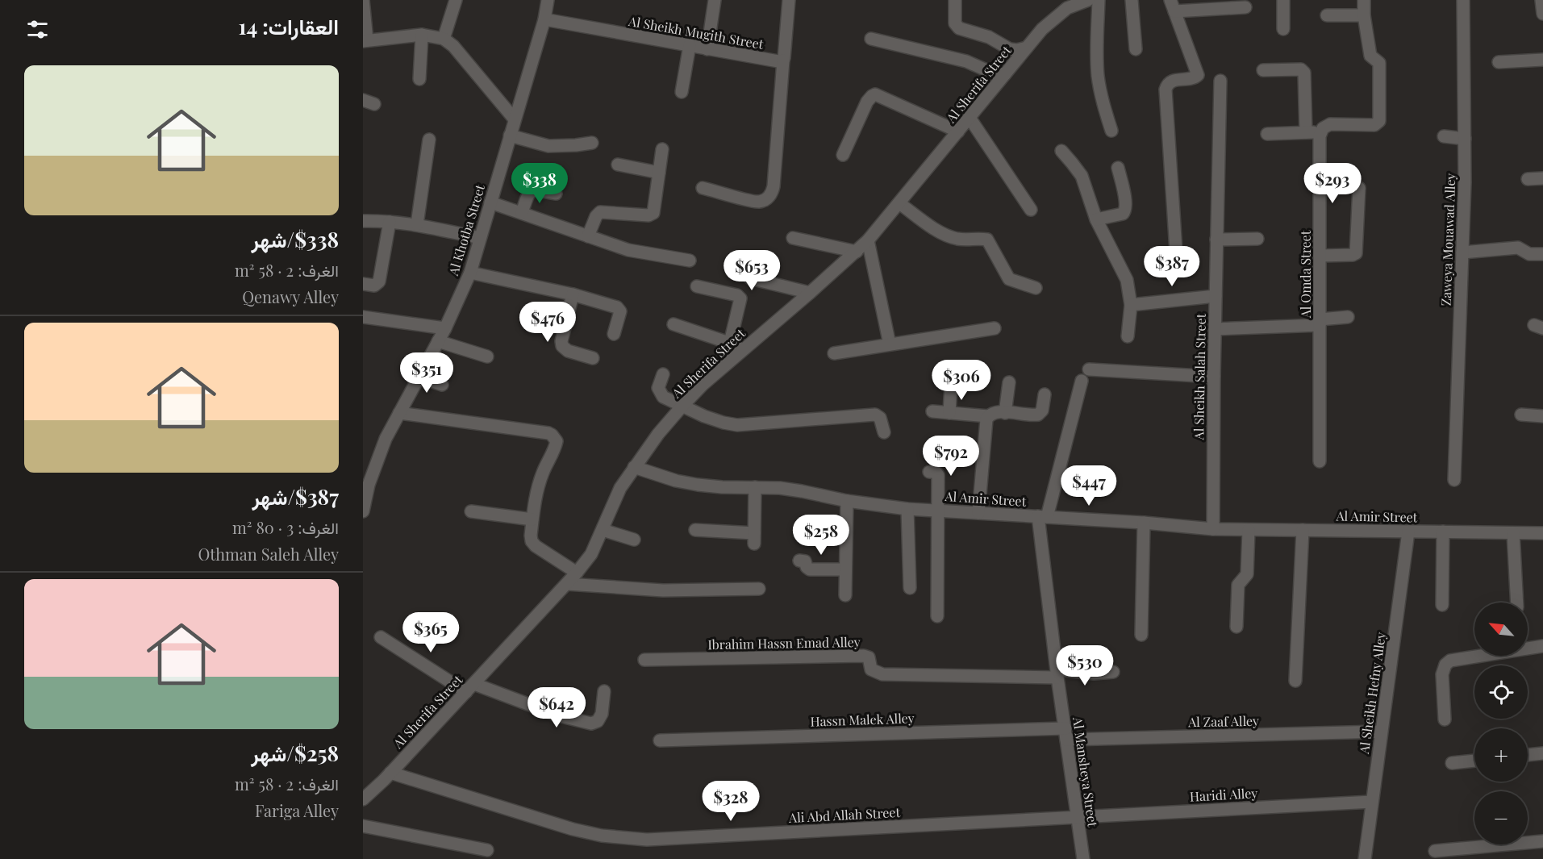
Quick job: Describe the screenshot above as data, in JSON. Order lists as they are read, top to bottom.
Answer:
{
  "streets": {
    "street": [
      "Al Sheikh Mugith Street",
      "Al Sherifa Street",
      "Al Khotba Street",
      "Zaweya Mouawad Alley",
      "Al Omda Street",
      "Al Sheikh Salah Street",
      "Al Amir Street",
      "Ibrahim Hassn Emad Alley",
      "Al Sheikh Hefny Alley",
      "Hassn Malek Alley",
      "Al Zaaf Alley",
      "Al Mansheya Street",
      "Haridi Alley",
      "Ali Abd Allah Street"
    ]
  },
  "crossings": [
    ["Al Sheikh Mugith Street", "Al Khotba Street"],
    ["Al Sherifa Street", "Al Amir Street"],
    ["Al Sherifa Street", "Ali Abd Allah Street"],
    ["Al Sheikh Salah Street", "Al Amir Street"],
    ["Al Amir Street", "Al Sheikh Hefny Alley"],
    ["Al Amir Street", "Al Mansheya Street"],
    ["Ibrahim Hassn Emad Alley", "Al Mansheya Street"],
    ["Al Sheikh Hefny Alley", "Al Zaaf Alley"],
    ["Al Sheikh Hefny Alley", "Haridi Alley"],
    ["Hassn Malek Alley", "Al Zaaf Alley"],
    ["Hassn Malek Alley", "Al Mansheya Street"],
    ["Al Zaaf Alley", "Al Mansheya Street"],
    ["Al Mansheya Street", "Haridi Alley"],
    ["Al Mansheya Street", "Ali Abd Allah Street"],
    ["Haridi Alley", "Ali Abd Allah Street"]
  ],
  "north": "top left",
  "page": {
    "heading": "العقارات: 14",
    "list": [
      {
        "name": "$338/شهر",
        "note": "الغرف: 2 · 58 m² · Qenawy Alley"
      },
      {
        "name": "$387/شهر",
        "note": "الغرف: 3 · 80 m² · Othman Saleh Alley"
      },
      {
        "name": "$258/شهر",
        "note": "الغرف: 2 · 58 m² · Fariga Alley"
      }
    ],
    "price": [
      "$338",
      "$293",
      "$387",
      "$653",
      "$476",
      "$351",
      "$306",
      "$792",
      "$447",
      "$258",
      "$365",
      "$530",
      "$642",
      "$328"
    ],
    "map_buttons": ["+", "−"]
  }
}
